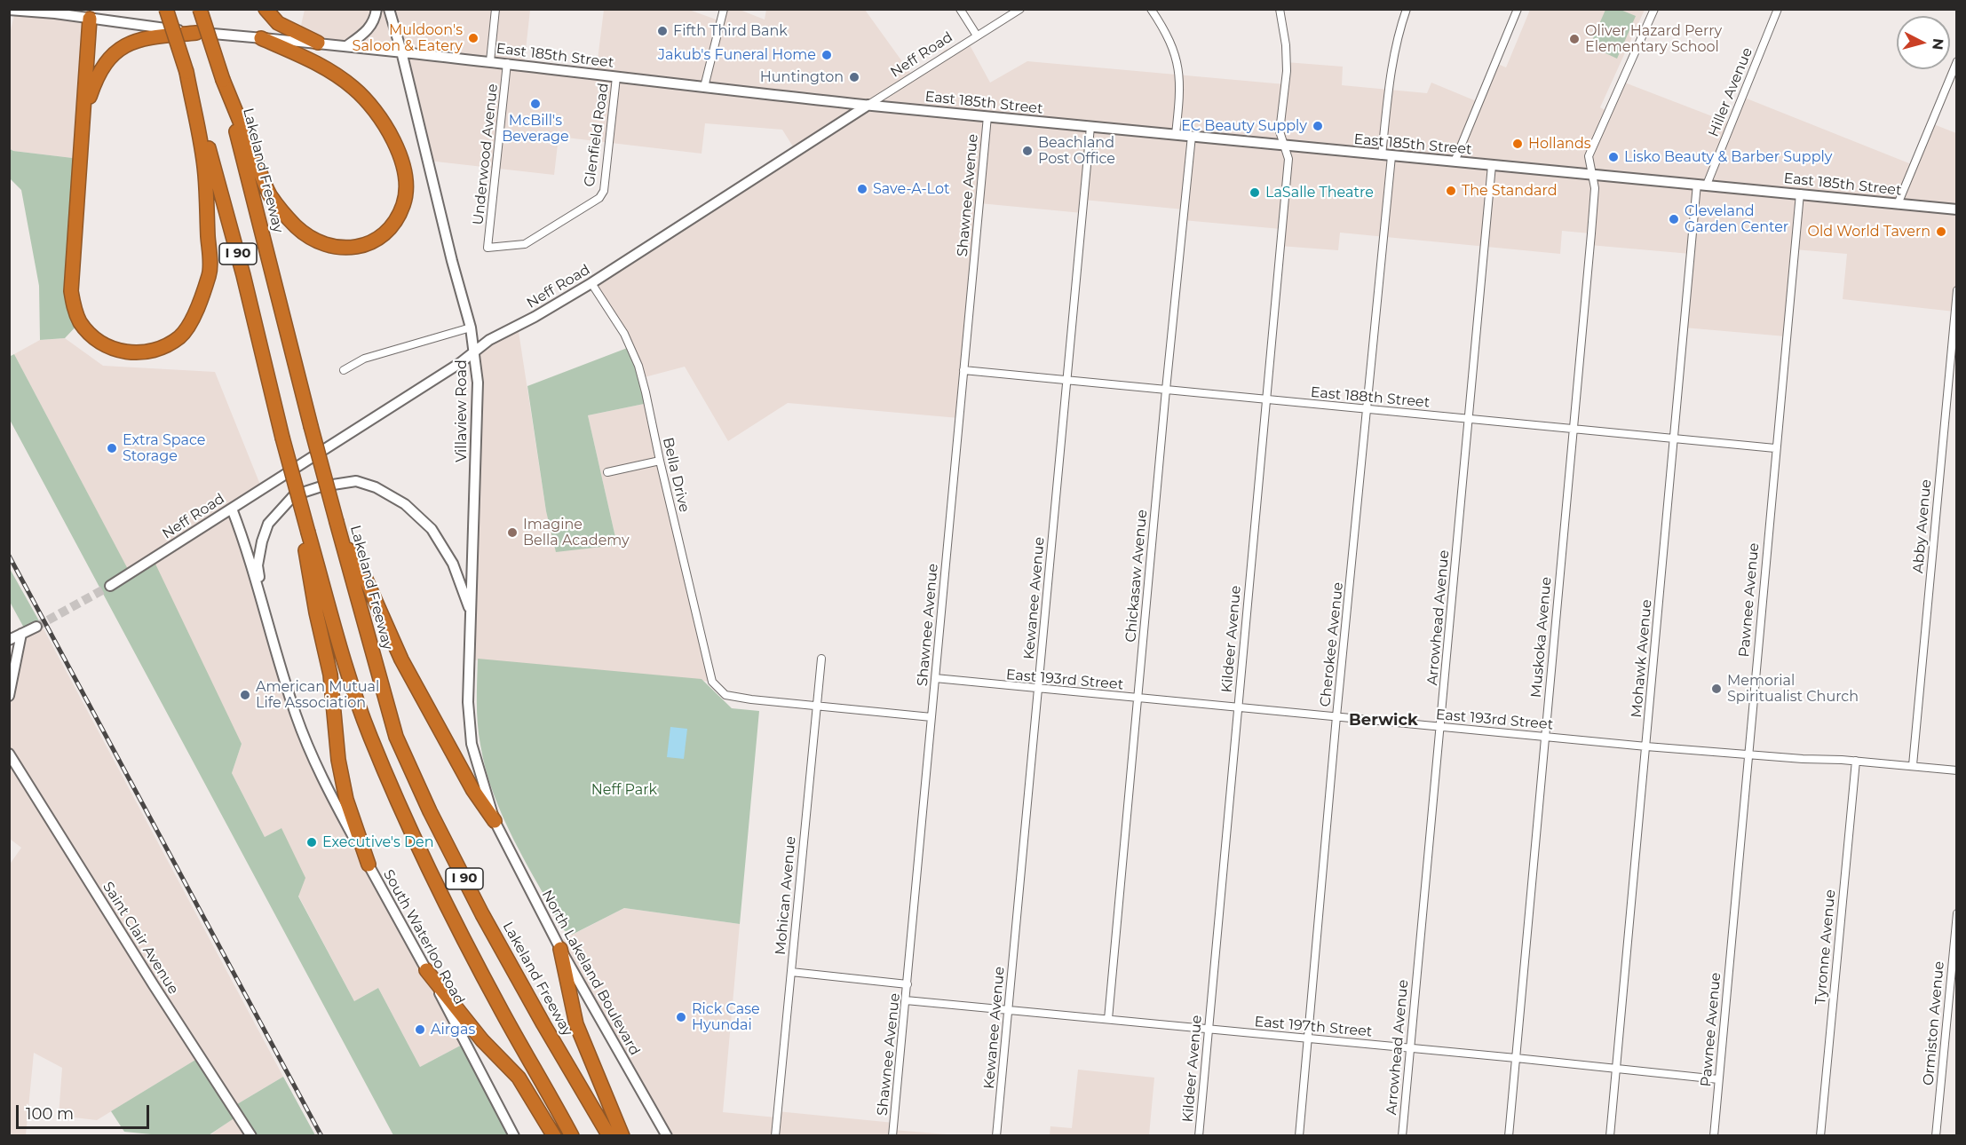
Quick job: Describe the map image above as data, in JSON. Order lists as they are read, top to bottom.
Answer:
{
  "streets": {
    "highway": ["Lakeland Freeway", "I 90"],
    "street": [
      "Neff Road",
      "East 185th Street",
      "Hiller Avenue",
      "Glenfield Road",
      "Underwood Avenue",
      "Shawnee Avenue",
      "East 188th Street",
      "Villaview Road",
      "Bella Drive",
      "Abby Avenue",
      "Chickasaw Avenue",
      "Kewanee Avenue",
      "Pawnee Avenue",
      "Arrowhead Avenue",
      "Muskoka Avenue",
      "Kildeer Avenue",
      "Cherokee Avenue",
      "Mohawk Avenue",
      "East 193rd Street",
      "Mohican Avenue",
      "South Waterloo Road",
      "Saint Clair Avenue",
      "Tyronne Avenue",
      "North Lakeland Boulevard",
      "Ormiston Avenue",
      "East 197th Street"
    ]
  },
  "crossings": [
    ["Neff Road", "East 185th Street"],
    ["Neff Road", "Villaview Road"],
    ["Neff Road", "Bella Drive"],
    ["Neff Road", "South Waterloo Road"],
    ["East 185th Street", "Hiller Avenue"],
    ["East 185th Street", "Glenfield Road"],
    ["East 185th Street", "Underwood Avenue"],
    ["East 185th Street", "Shawnee Avenue"],
    ["East 185th Street", "Villaview Road"],
    ["East 185th Street", "Chickasaw Avenue"],
    ["East 185th Street", "Kewanee Avenue"],
    ["East 185th Street", "Pawnee Avenue"],
    ["East 185th Street", "Arrowhead Avenue"],
    ["East 185th Street", "Muskoka Avenue"],
    ["East 185th Street", "Kildeer Avenue"],
    ["East 185th Street", "Cherokee Avenue"],
    ["East 185th Street", "Mohawk Avenue"],
    ["Hiller Avenue", "Mohawk Avenue"],
    ["Glenfield Road", "Underwood Avenue"],
    ["Shawnee Avenue", "East 188th Street"],
    ["Shawnee Avenue", "East 193rd Street"],
    ["Shawnee Avenue", "East 197th Street"],
    ["East 188th Street", "Chickasaw Avenue"],
    ["East 188th Street", "Kewanee Avenue"],
    ["East 188th Street", "Pawnee Avenue"],
    ["East 188th Street", "Arrowhead Avenue"],
    ["East 188th Street", "Muskoka Avenue"],
    ["East 188th Street", "Kildeer Avenue"],
    ["East 188th Street", "Cherokee Avenue"],
    ["East 188th Street", "Mohawk Avenue"],
    ["Villaview Road", "North Lakeland Boulevard"],
    ["Bella Drive", "Mohican Avenue"],
    ["Abby Avenue", "East 193rd Street"],
    ["Chickasaw Avenue", "East 193rd Street"],
    ["Chickasaw Avenue", "East 197th Street"],
    ["Kewanee Avenue", "East 193rd Street"],
    ["Kewanee Avenue", "East 197th Street"],
    ["Pawnee Avenue", "East 193rd Street"],
    ["Pawnee Avenue", "East 197th Street"],
    ["Arrowhead Avenue", "East 193rd Street"],
    ["Arrowhead Avenue", "East 197th Street"],
    ["Muskoka Avenue", "East 193rd Street"],
    ["Muskoka Avenue", "East 197th Street"],
    ["Kildeer Avenue", "East 193rd Street"],
    ["Kildeer Avenue", "East 197th Street"],
    ["Cherokee Avenue", "East 193rd Street"],
    ["Cherokee Avenue", "East 197th Street"],
    ["Mohawk Avenue", "East 193rd Street"],
    ["Mohawk Avenue", "East 197th Street"],
    ["East 193rd Street", "Tyronne Avenue"]
  ],
  "districts": ["Berwick"],
  "parks": ["Neff Park"],
  "places": [
    "Fifth Third Bank",
    "Muldoon's Saloon & Eatery",
    "Oliver Hazard Perry Elementary School",
    "Jakub's Funeral Home",
    "Huntington",
    "McBill's Beverage",
    "EC Beauty Supply",
    "Hollands",
    "Beachland Post Office",
    "Lisko Beauty & Barber Supply",
    "Save-A-Lot",
    "The Standard",
    "LaSalle Theatre",
    "Cleveland Garden Center",
    "Old World Tavern",
    "Extra Space Storage",
    "Imagine Bella Academy",
    "Memorial Spiritualist Church",
    "American Mutual Life Association",
    "Executive's Den",
    "Rick Case Hyundai",
    "Airgas"
  ],
  "scale_bar": "100 m",
  "north": "right"
}
